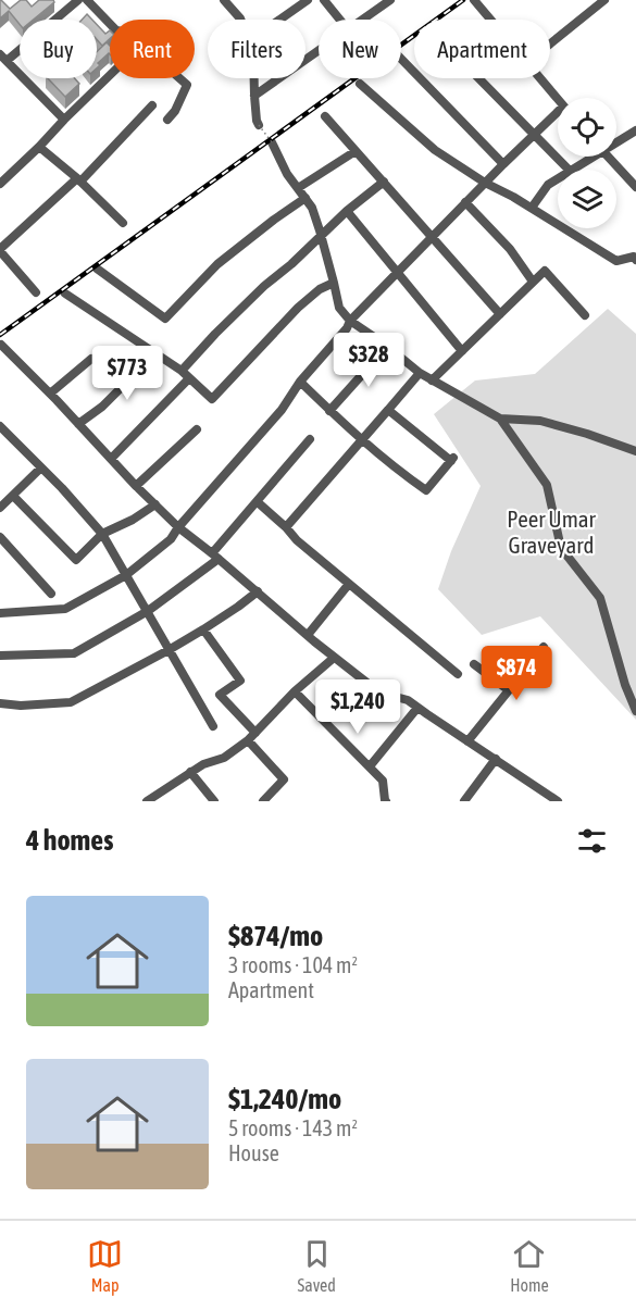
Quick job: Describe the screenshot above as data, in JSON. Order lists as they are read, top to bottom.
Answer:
{
  "parks": ["Peer Umar Graveyard"],
  "page": {
    "chip": [
      "Buy",
      "Rent",
      "Filters",
      "New",
      "Apartment"
    ],
    "price": [
      "$328",
      "$773",
      "$874",
      "$1,240"
    ],
    "heading": "4 homes",
    "list": [
      {
        "name": "$874/mo",
        "note": "3 rooms · 104 m² · Apartment"
      },
      {
        "name": "$1,240/mo",
        "note": "5 rooms · 143 m² · House"
      }
    ],
    "tabs": ["Map", "Saved", "Home"]
  }
}
